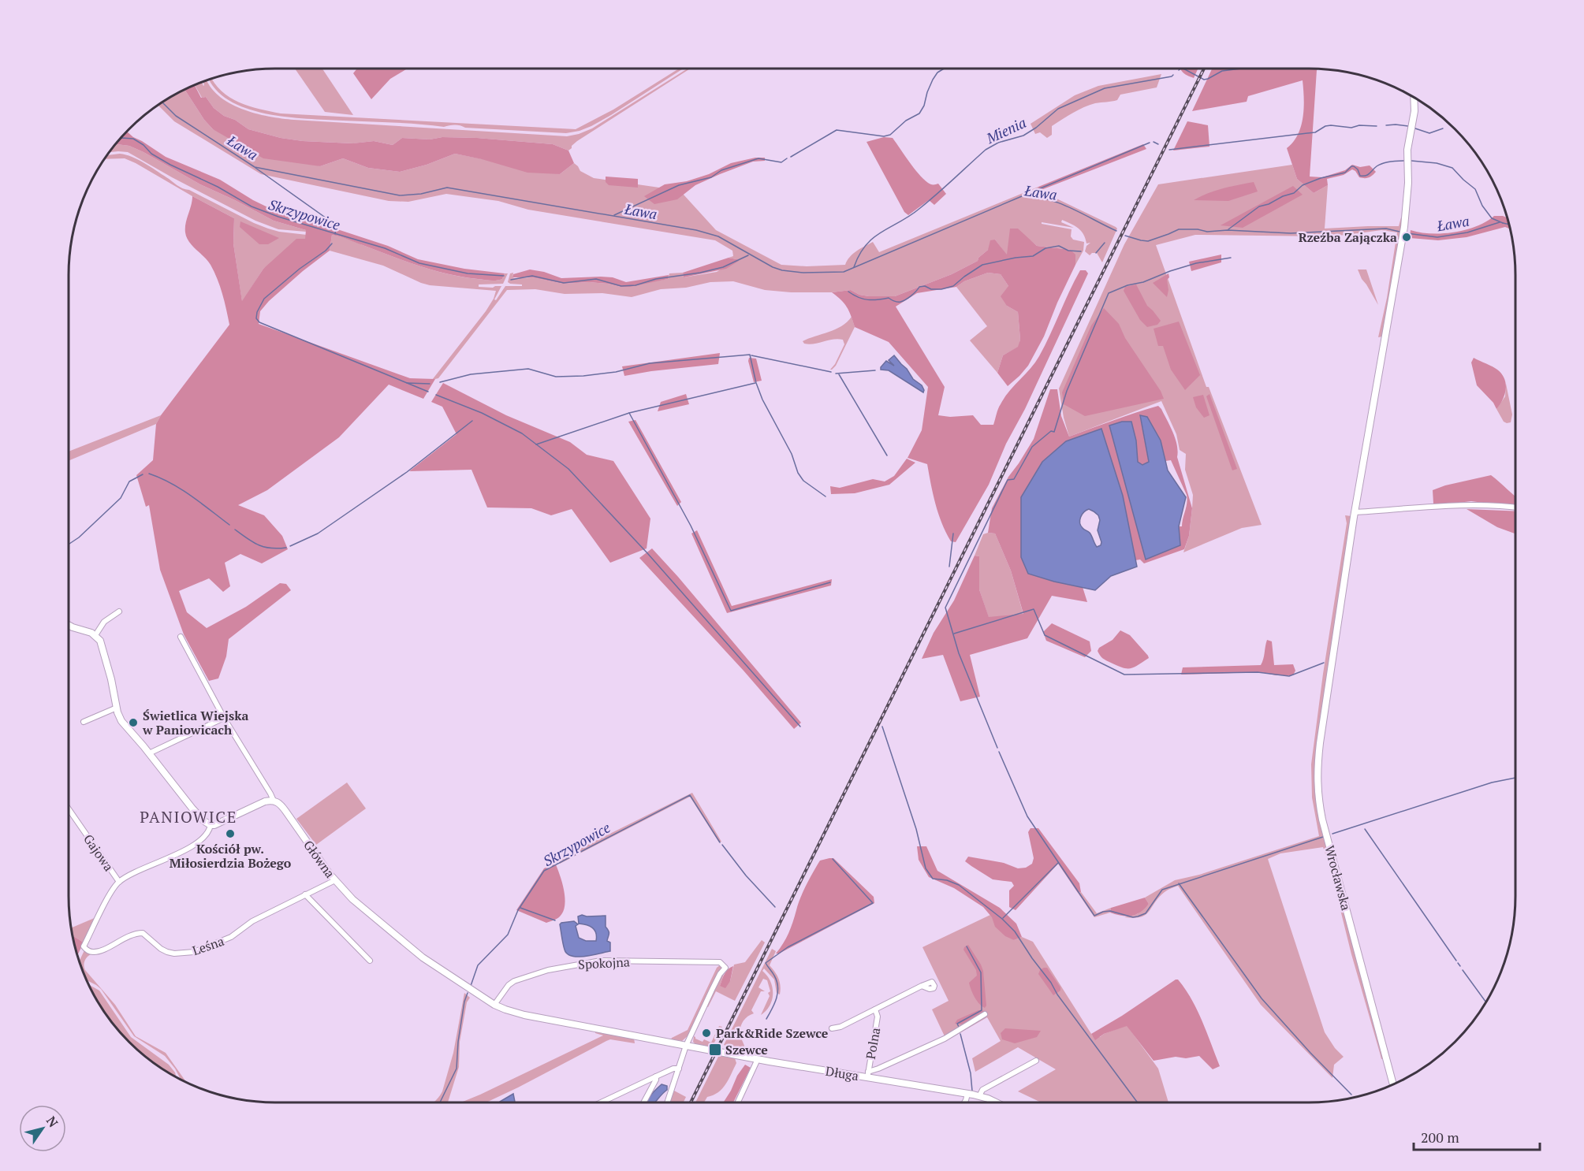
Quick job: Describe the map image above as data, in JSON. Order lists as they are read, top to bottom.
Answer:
{
  "streets": {
    "street": [
      "Gajowa",
      "Główna",
      "Wrocławska",
      "Leśna",
      "Spokojna",
      "Polna",
      "Długa"
    ]
  },
  "crossings": [
    ["Gajowa", "Leśna"],
    ["Główna", "Leśna"],
    ["Główna", "Spokojna"],
    ["Główna", "Długa"],
    ["Spokojna", "Długa"],
    ["Polna", "Długa"]
  ],
  "districts": ["PANIOWICE"],
  "water": ["Mienia", "Ława", "Skrzypowice"],
  "places": {
    "other": [
      "Rzeźba Zajączka",
      "Świetlica Wiejska w Paniowicach",
      "Kościół pw. Miłosierdzia Bożego",
      "Park&Ride Szewce"
    ],
    "transit": ["Szewce"]
  },
  "scale_bar": "200 m",
  "north": "top right"
}
